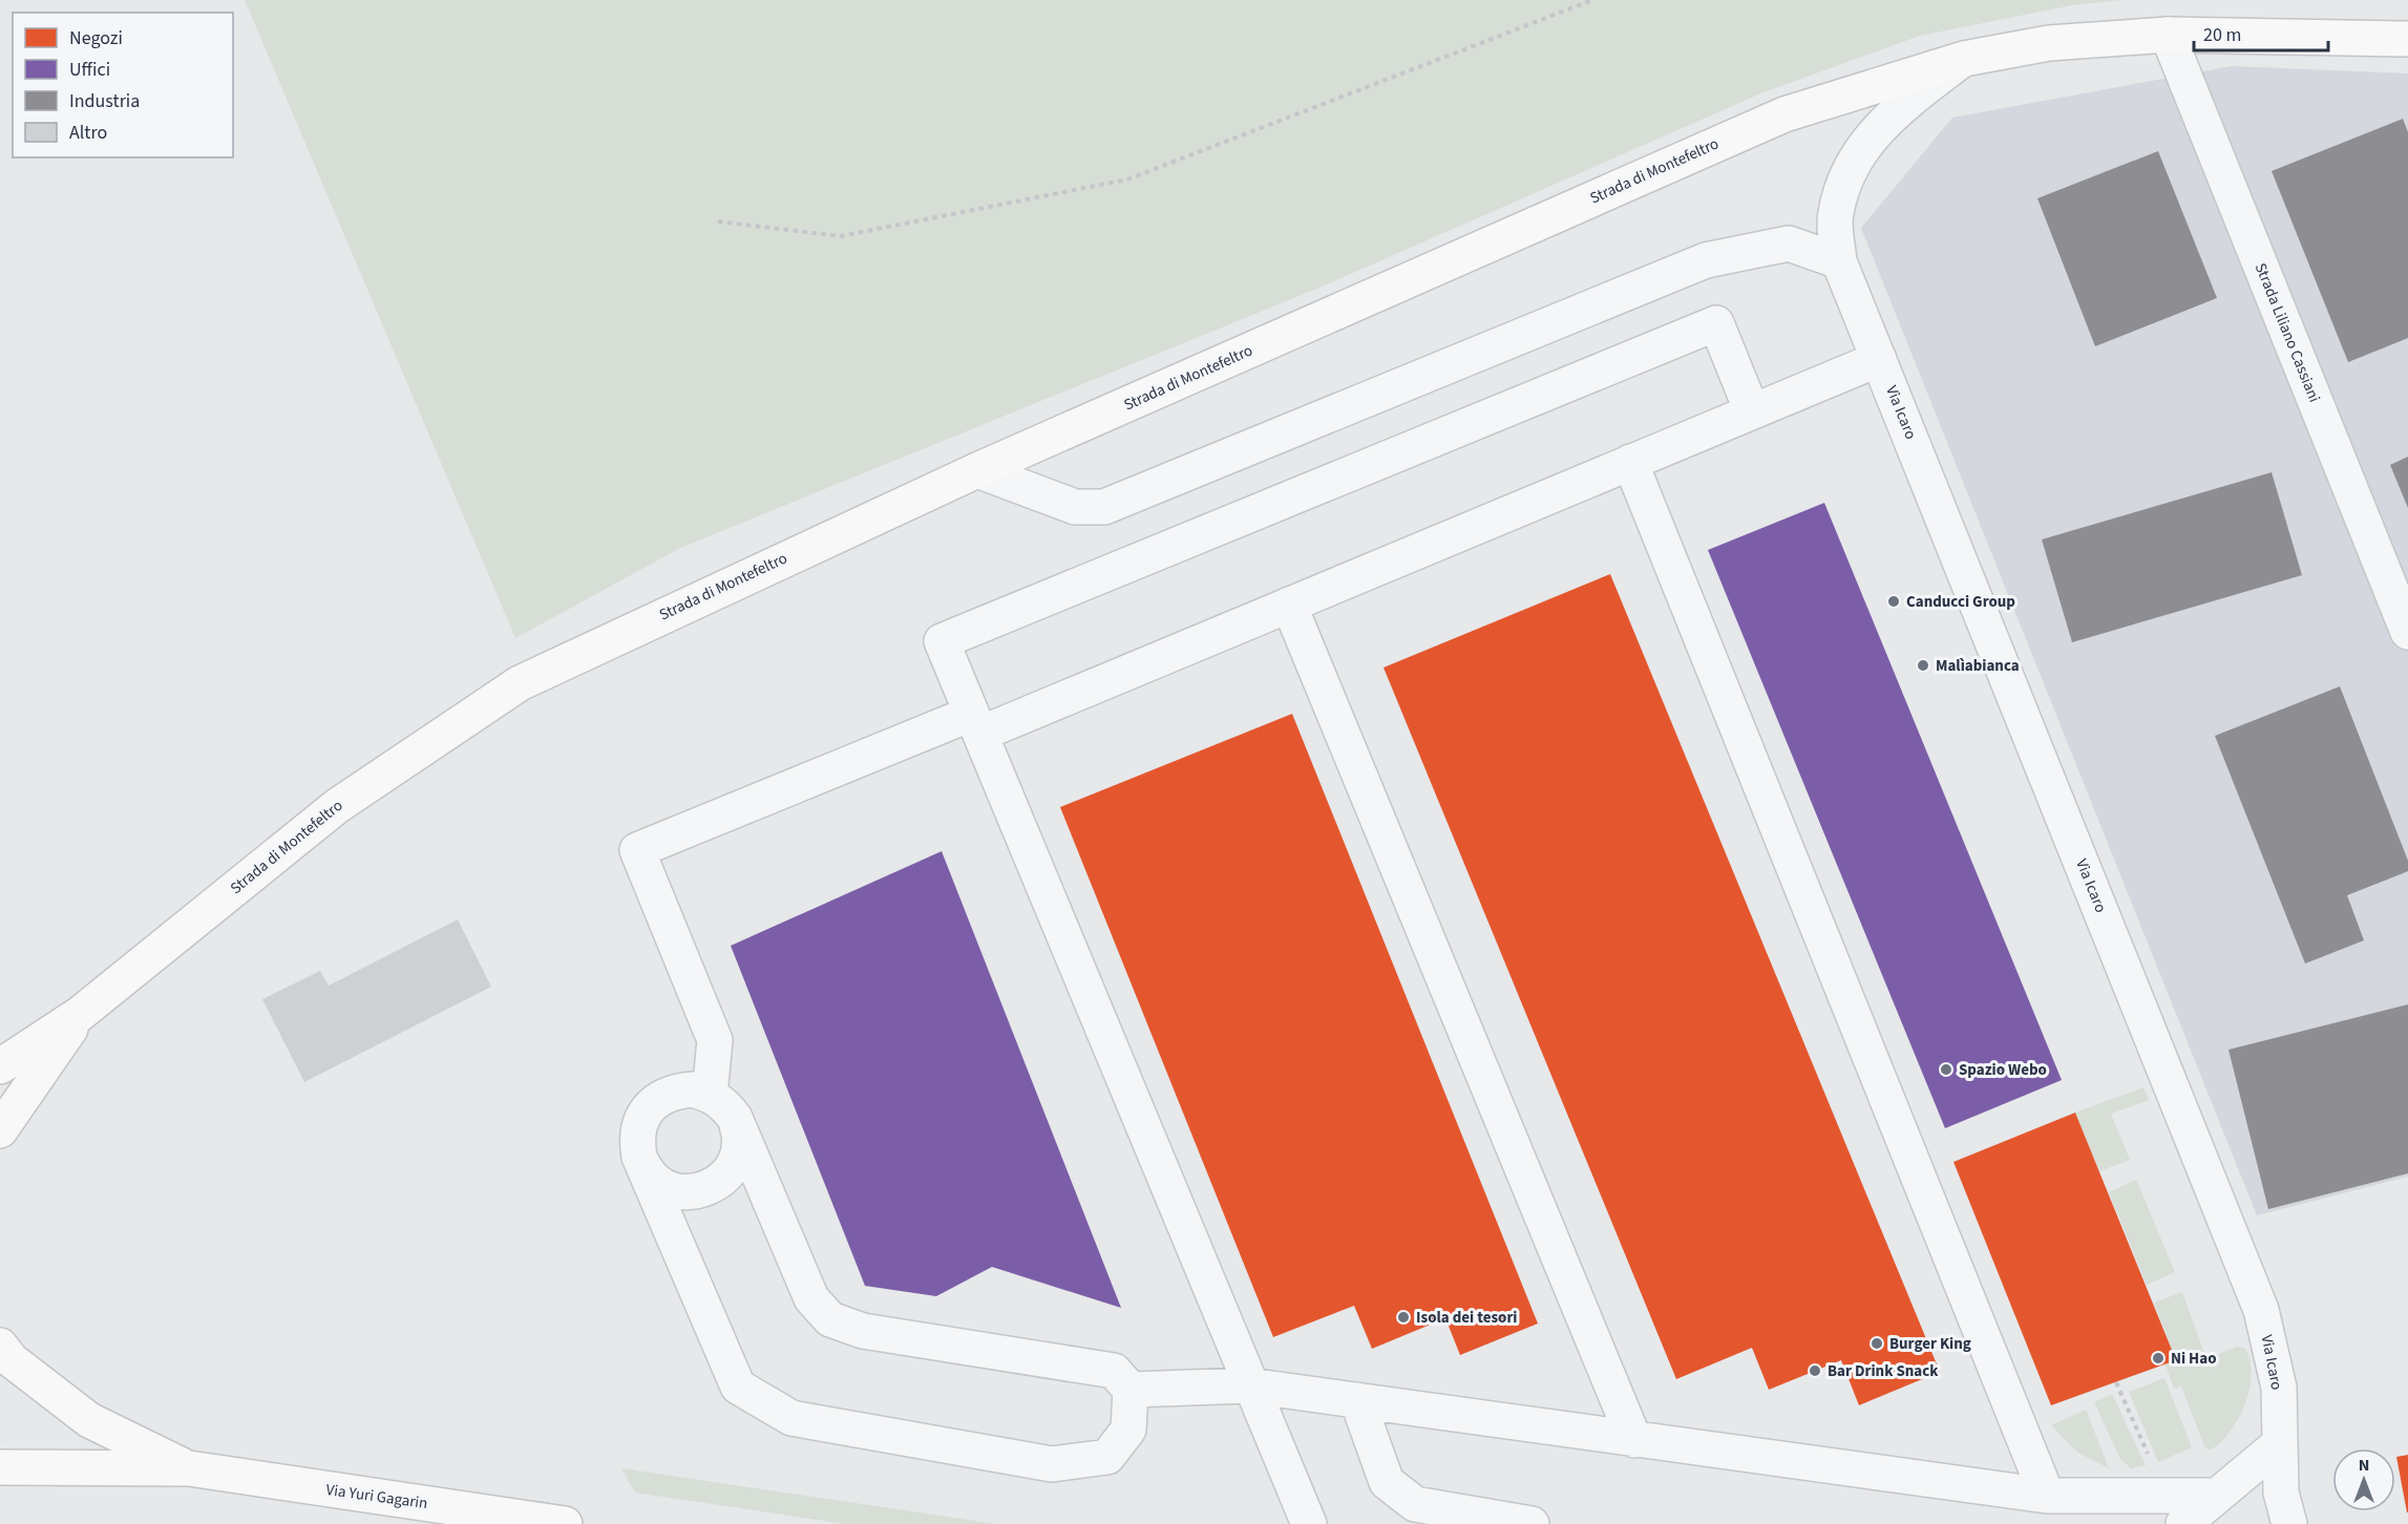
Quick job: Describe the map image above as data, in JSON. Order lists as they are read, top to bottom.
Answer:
{
  "streets": {
    "main road": ["Strada di Montefeltro", "Via Yuri Gagarin"],
    "street": ["Strada Liliano Cassiani", "Via Icaro"]
  },
  "crossings": [
    ["Strada di Montefeltro", "Strada Liliano Cassiani"],
    ["Strada di Montefeltro", "Via Icaro"]
  ],
  "places": [
    "Canducci Group",
    "Malìabianca",
    "Spazio Webo",
    "Isola dei tesori",
    "Burger King",
    "Ni Hao",
    "Bar Drink Snack"
  ],
  "legend": [
    "Negozi",
    "Uffici",
    "Industria",
    "Altro"
  ],
  "scale_bar": "20 m",
  "north": "top"
}
